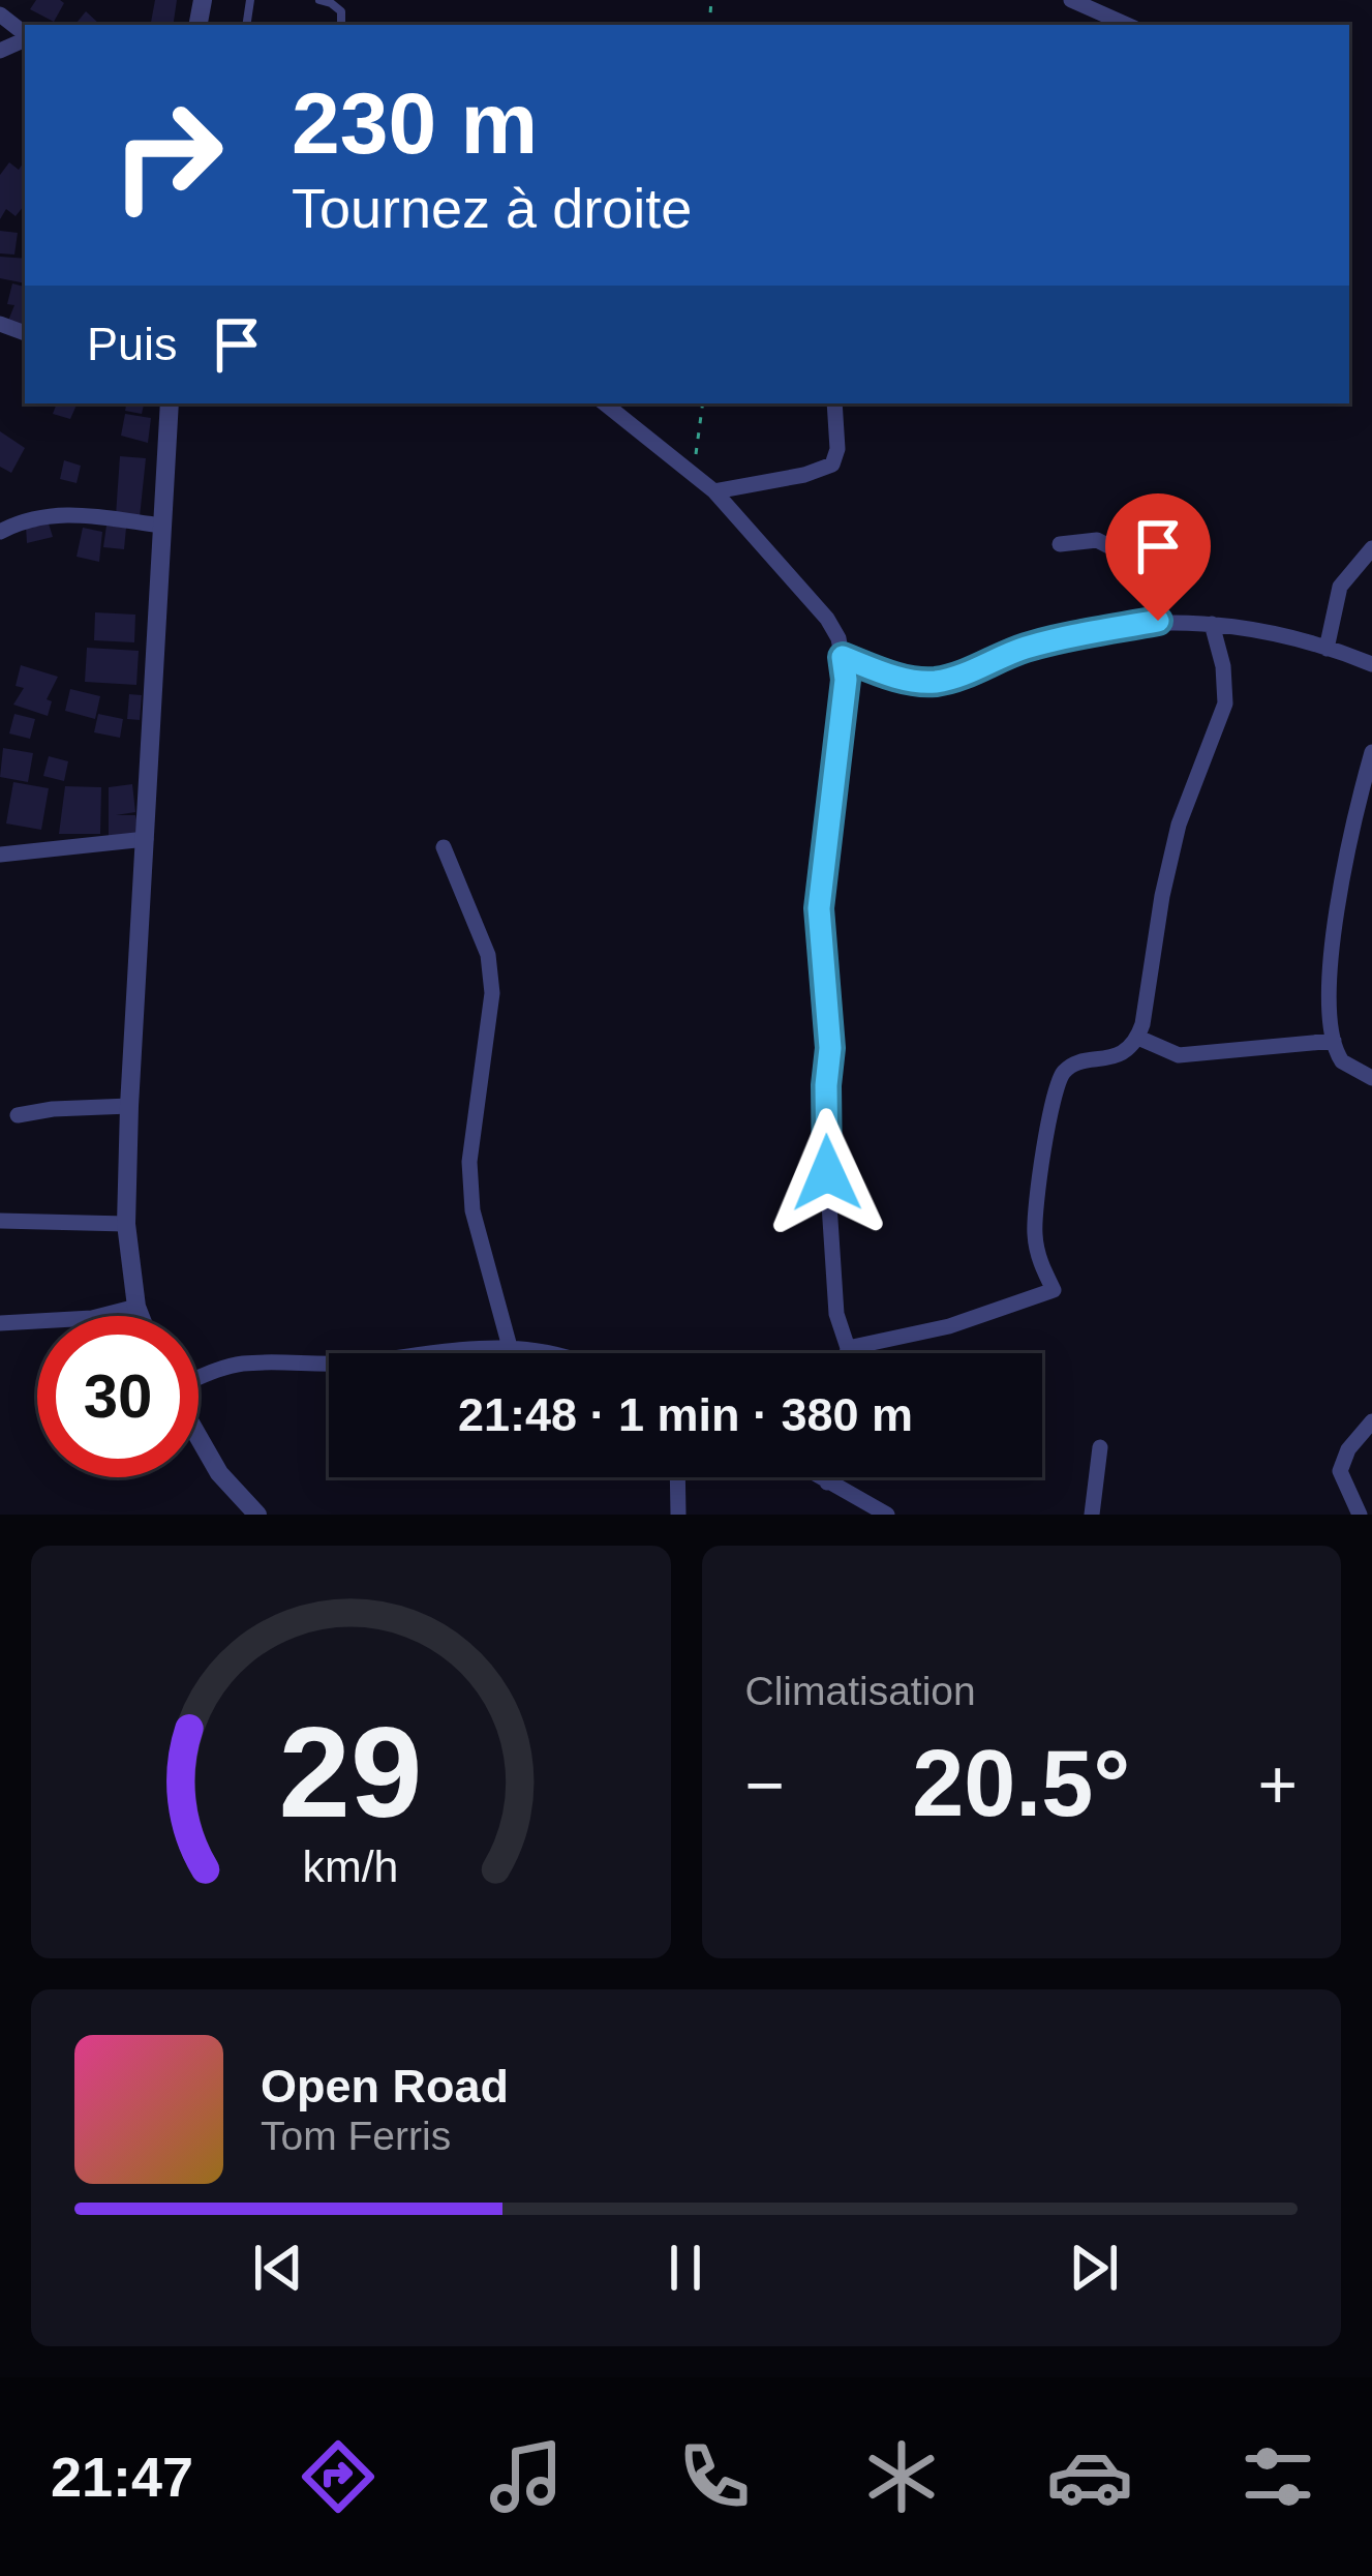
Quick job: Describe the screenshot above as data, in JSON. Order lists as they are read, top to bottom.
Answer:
{
  "page": {
    "turn": ["230 m", "Tournez à droite"],
    "then": "Puis",
    "limit": "30",
    "trip": "21:48 · 1 min · 380 m",
    "tile": "Climatisation",
    "heat": ["−", "20.5°", "+"],
    "song": ["Open Road", "Tom Ferris"],
    "tabs": "21:47",
    "gauge": ["29", "km/h"]
  }
}
